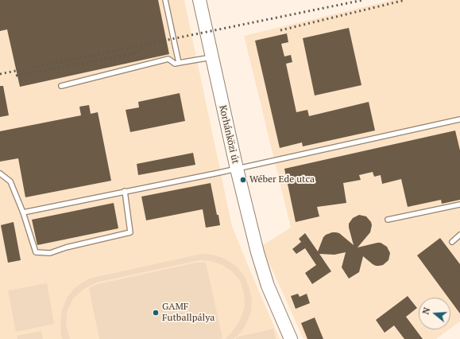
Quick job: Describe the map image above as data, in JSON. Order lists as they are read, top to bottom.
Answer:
{
  "streets": {
    "street": ["Korhánközi út"]
  },
  "places": ["Wéber Ede utca", "GAMF Futballpálya"],
  "north": "left"
}
